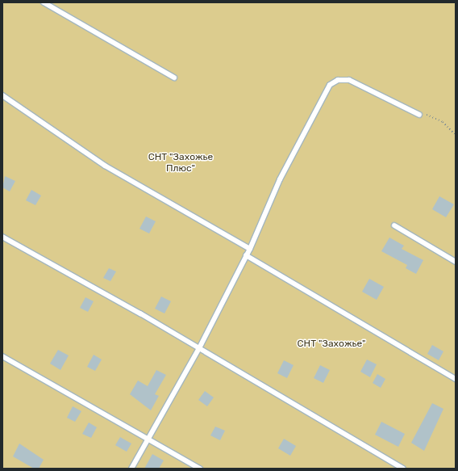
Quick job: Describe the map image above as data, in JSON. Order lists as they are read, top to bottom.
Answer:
{
  "parks": ["СНТ \"Захожье Плюс\"", "СНТ \"Захожье\""]
}
